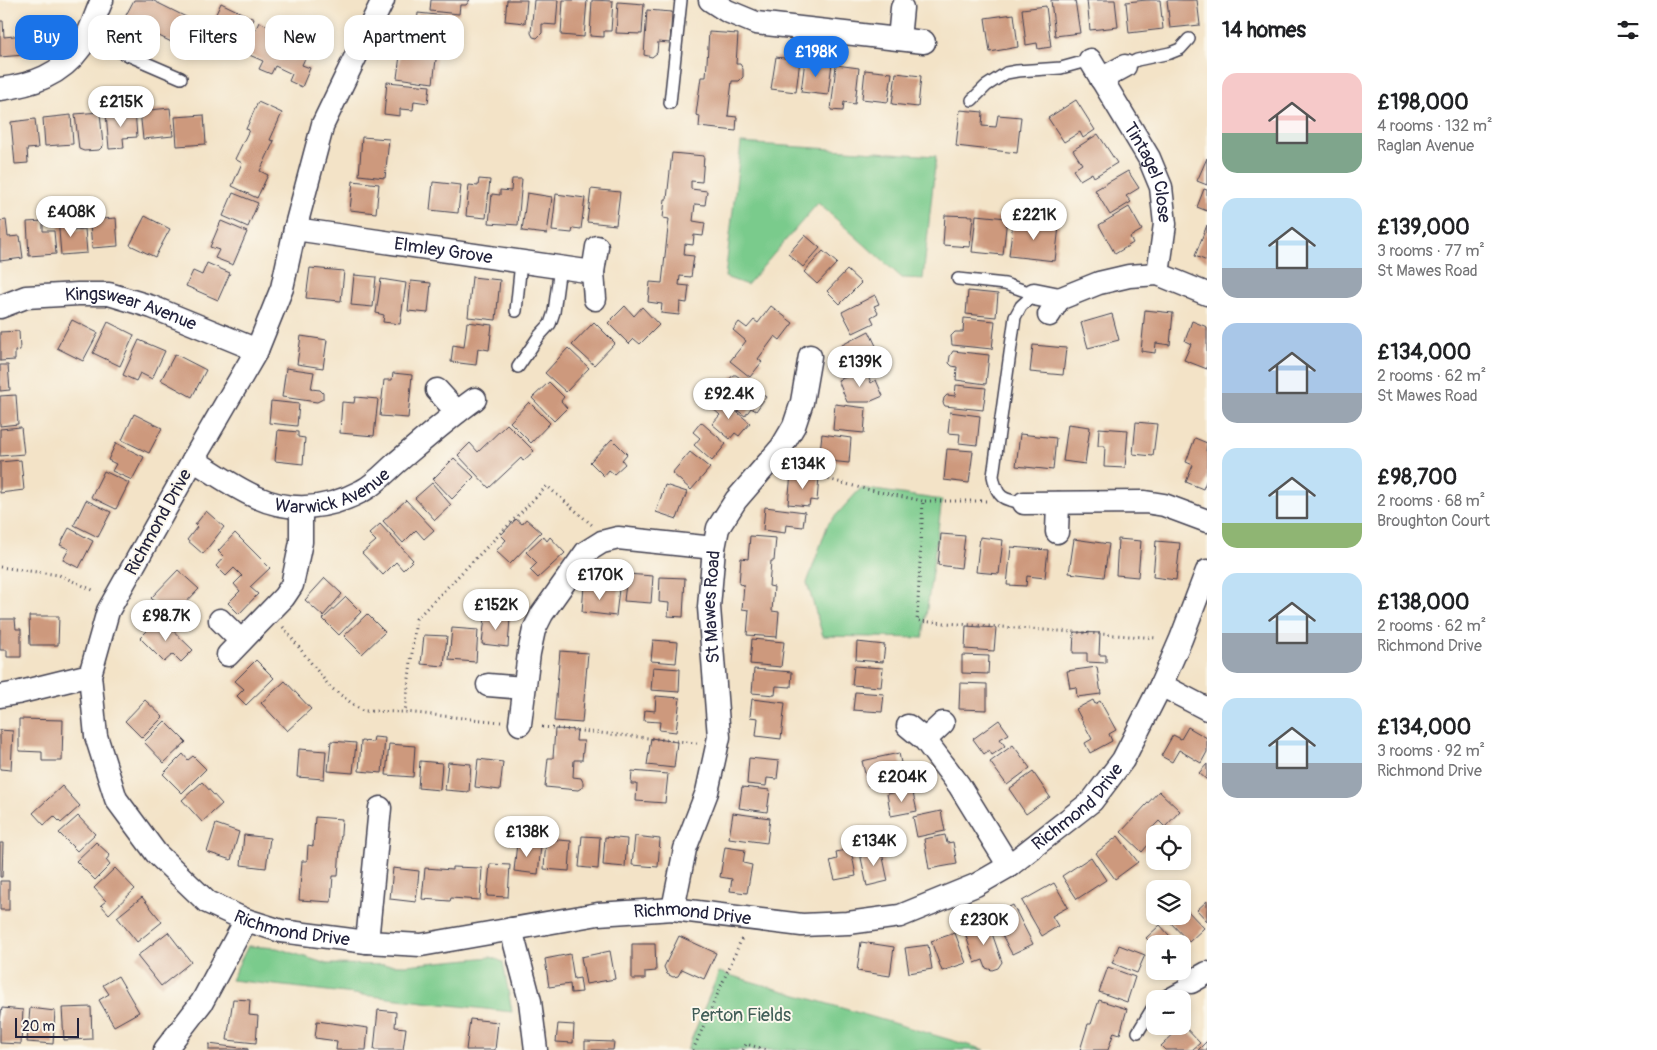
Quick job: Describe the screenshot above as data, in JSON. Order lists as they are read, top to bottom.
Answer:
{
  "streets": {
    "street": [
      "Tintagel Close",
      "Elmley Grove",
      "Kingswear Avenue",
      "Warwick Avenue",
      "Richmond Drive",
      "St Mawes Road"
    ]
  },
  "crossings": [
    ["Elmley Grove", "Richmond Drive"],
    ["Kingswear Avenue", "Richmond Drive"],
    ["Warwick Avenue", "Richmond Drive"],
    ["Richmond Drive", "St Mawes Road"]
  ],
  "parks": ["Perton Fields"],
  "scale_bar": "20 m",
  "page": {
    "heading": "14 homes",
    "chip": [
      "Buy",
      "Rent",
      "Filters",
      "New",
      "Apartment"
    ],
    "price": [
      "£198K",
      "£215K",
      "£408K",
      "£221K",
      "£139K",
      "£92.4K",
      "£134K",
      "£170K",
      "£152K",
      "£98.7K",
      "£204K",
      "£138K",
      "£134K",
      "£230K"
    ],
    "list": [
      {
        "name": "£198,000",
        "note": "4 rooms · 132 m² · Raglan Avenue"
      },
      {
        "name": "£139,000",
        "note": "3 rooms · 77 m² · St Mawes Road"
      },
      {
        "name": "£134,000",
        "note": "2 rooms · 62 m² · St Mawes Road"
      },
      {
        "name": "£98,700",
        "note": "2 rooms · 68 m² · Broughton Court"
      },
      {
        "name": "£138,000",
        "note": "2 rooms · 62 m² · Richmond Drive"
      },
      {
        "name": "£134,000",
        "note": "3 rooms · 92 m² · Richmond Drive"
      }
    ],
    "map_buttons": ["+", "−"],
    "scale": "20 m"
  }
}
